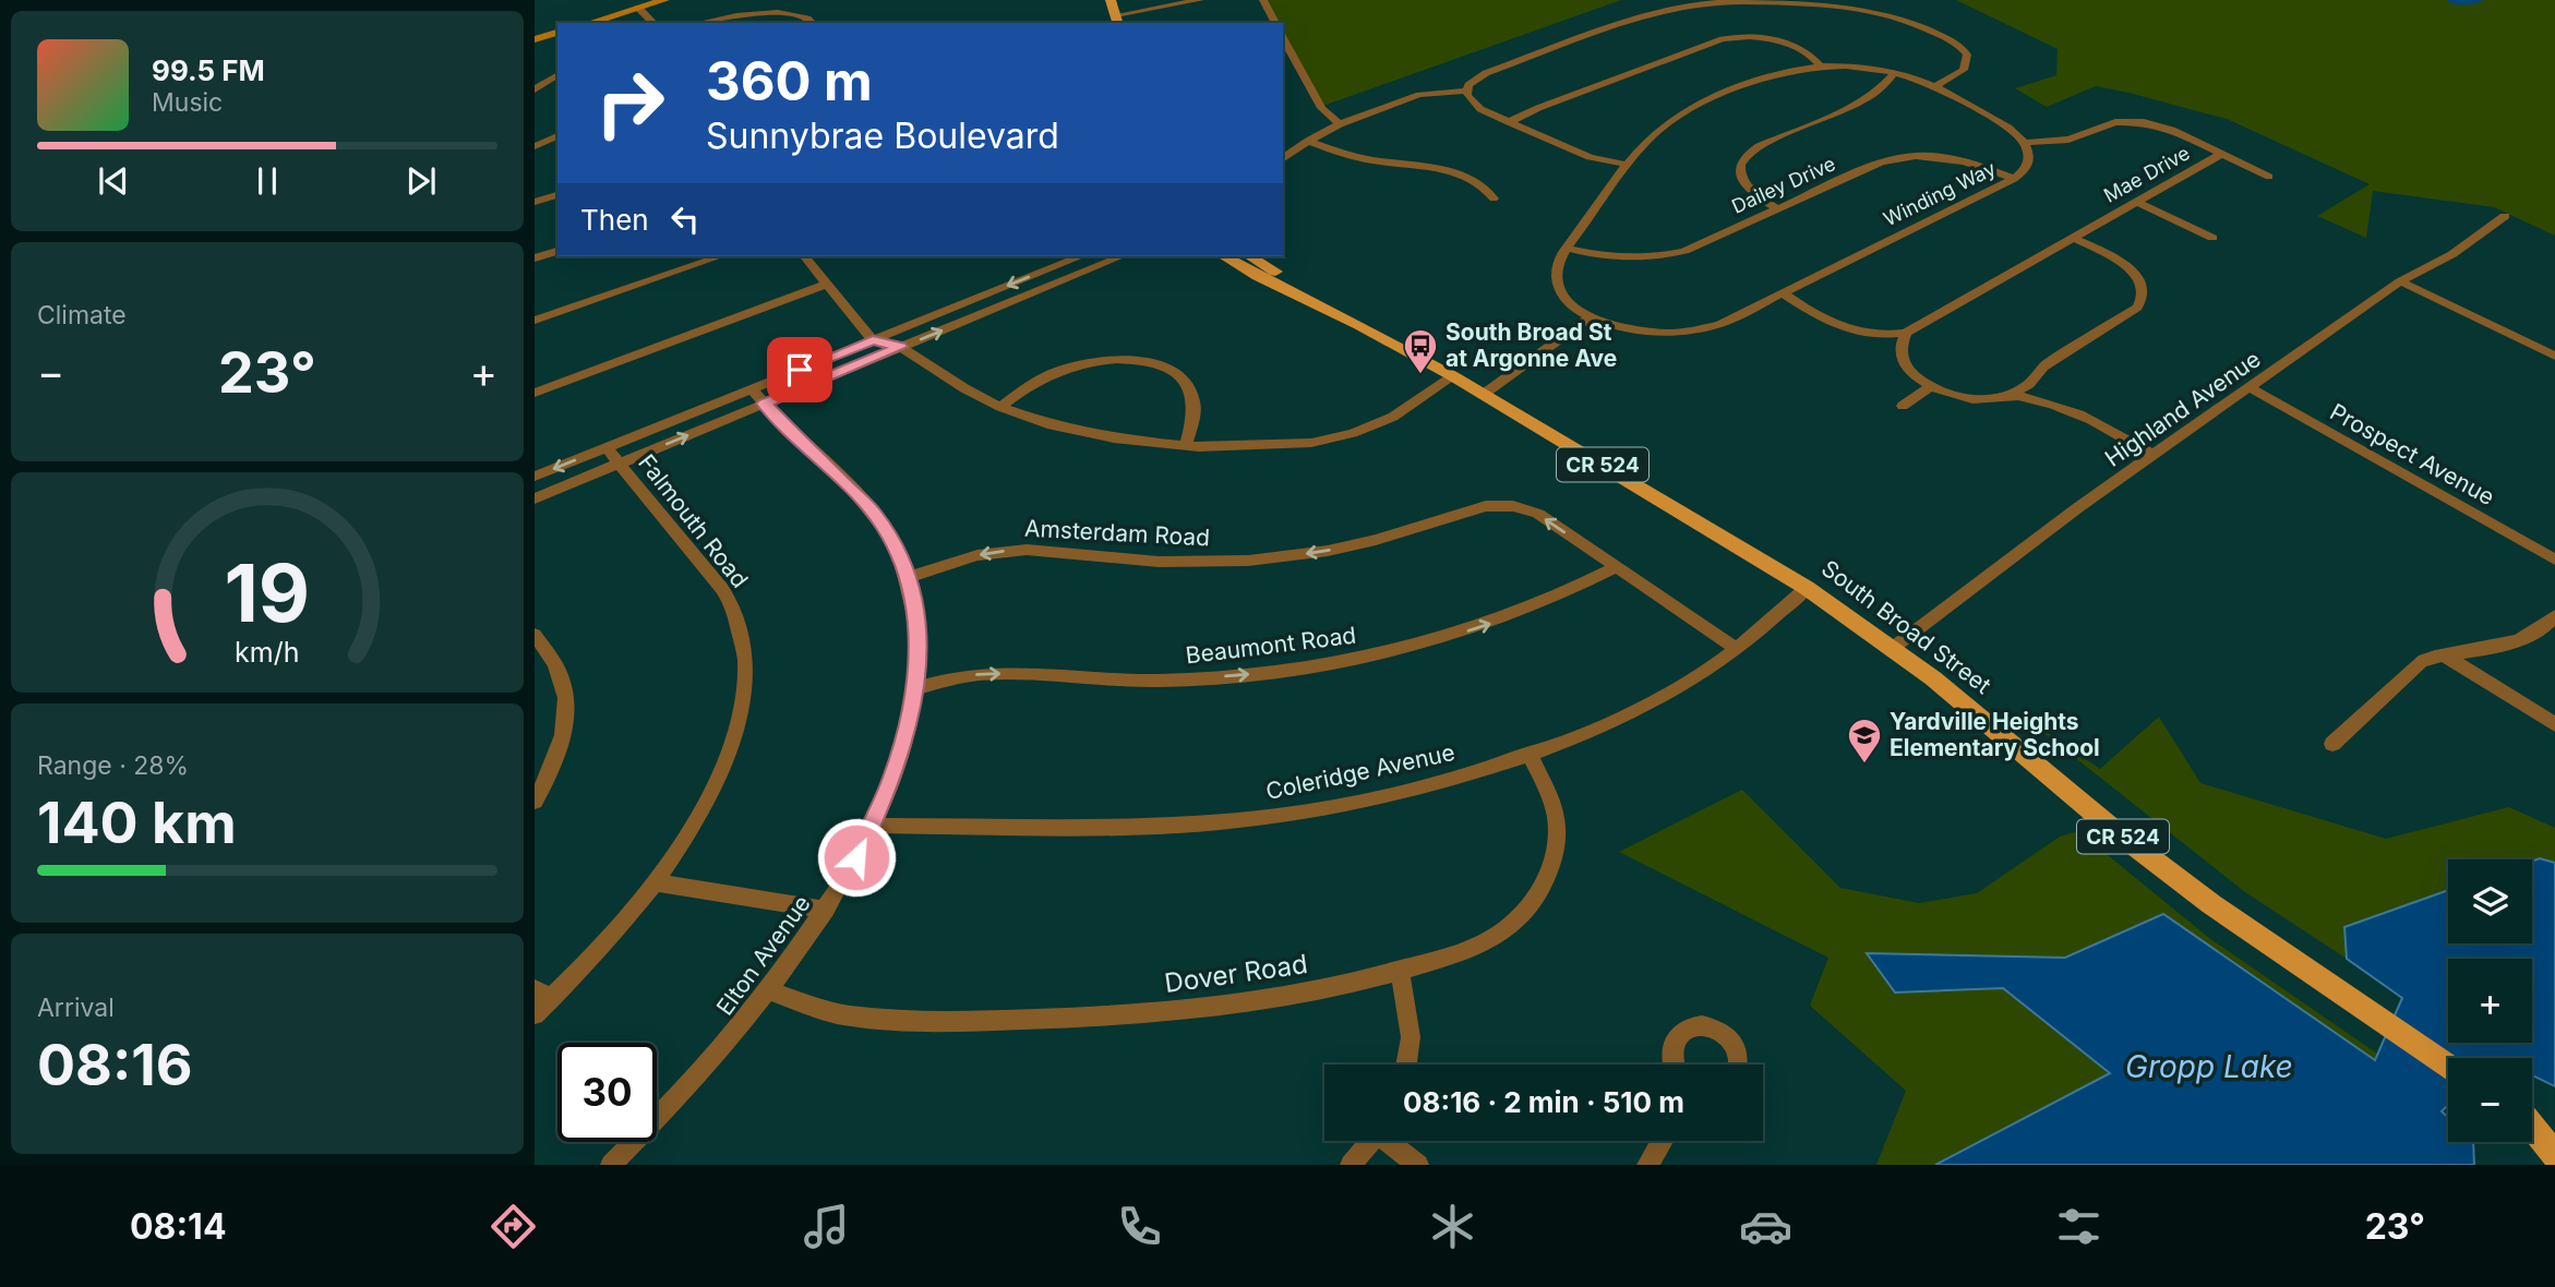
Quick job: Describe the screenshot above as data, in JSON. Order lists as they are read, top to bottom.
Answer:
{
  "streets": {
    "main road": ["CR 524", "South Broad Street"],
    "street": [
      "Mae Drive",
      "Dailey Drive",
      "Winding Way",
      "Highland Avenue",
      "Prospect Avenue",
      "Falmouth Road",
      "Amsterdam Road",
      "Beaumont Road",
      "Coleridge Avenue",
      "Elton Avenue",
      "Dover Road"
    ]
  },
  "crossings": [
    ["Mae Drive", "Winding Way"],
    ["Dailey Drive", "Winding Way"],
    ["Highland Avenue", "Prospect Avenue"],
    ["Highland Avenue", "South Broad Street"],
    ["Amsterdam Road", "Beaumont Road"],
    ["Amsterdam Road", "Coleridge Avenue"],
    ["Amsterdam Road", "Elton Avenue"],
    ["South Broad Street", "Coleridge Avenue"],
    ["Beaumont Road", "Elton Avenue"],
    ["Coleridge Avenue", "Elton Avenue"],
    ["Coleridge Avenue", "Dover Road"],
    ["Elton Avenue", "Dover Road"]
  ],
  "one_way": ["Beaumont Road"],
  "water": ["Gropp Lake"],
  "places": {
    "bus stop": ["South Broad St at Argonne Ave"],
    "school or university": ["Yardville Heights Elementary School"]
  },
  "page": {
    "turn": ["360 m", "Sunnybrae Boulevard"],
    "song": ["99.5 FM", "Music"],
    "then": "Then",
    "tile": [
      "Climate",
      ["Range · 28%", "140 km"],
      ["Arrival", "08:16"]
    ],
    "heat": ["−", "23°", "+"],
    "map_buttons": ["+", "−"],
    "limit": "30",
    "trip": "08:16 · 2 min · 510 m",
    "tabs": ["08:14", "23°"],
    "gauge": ["19", "km/h"]
  }
}
